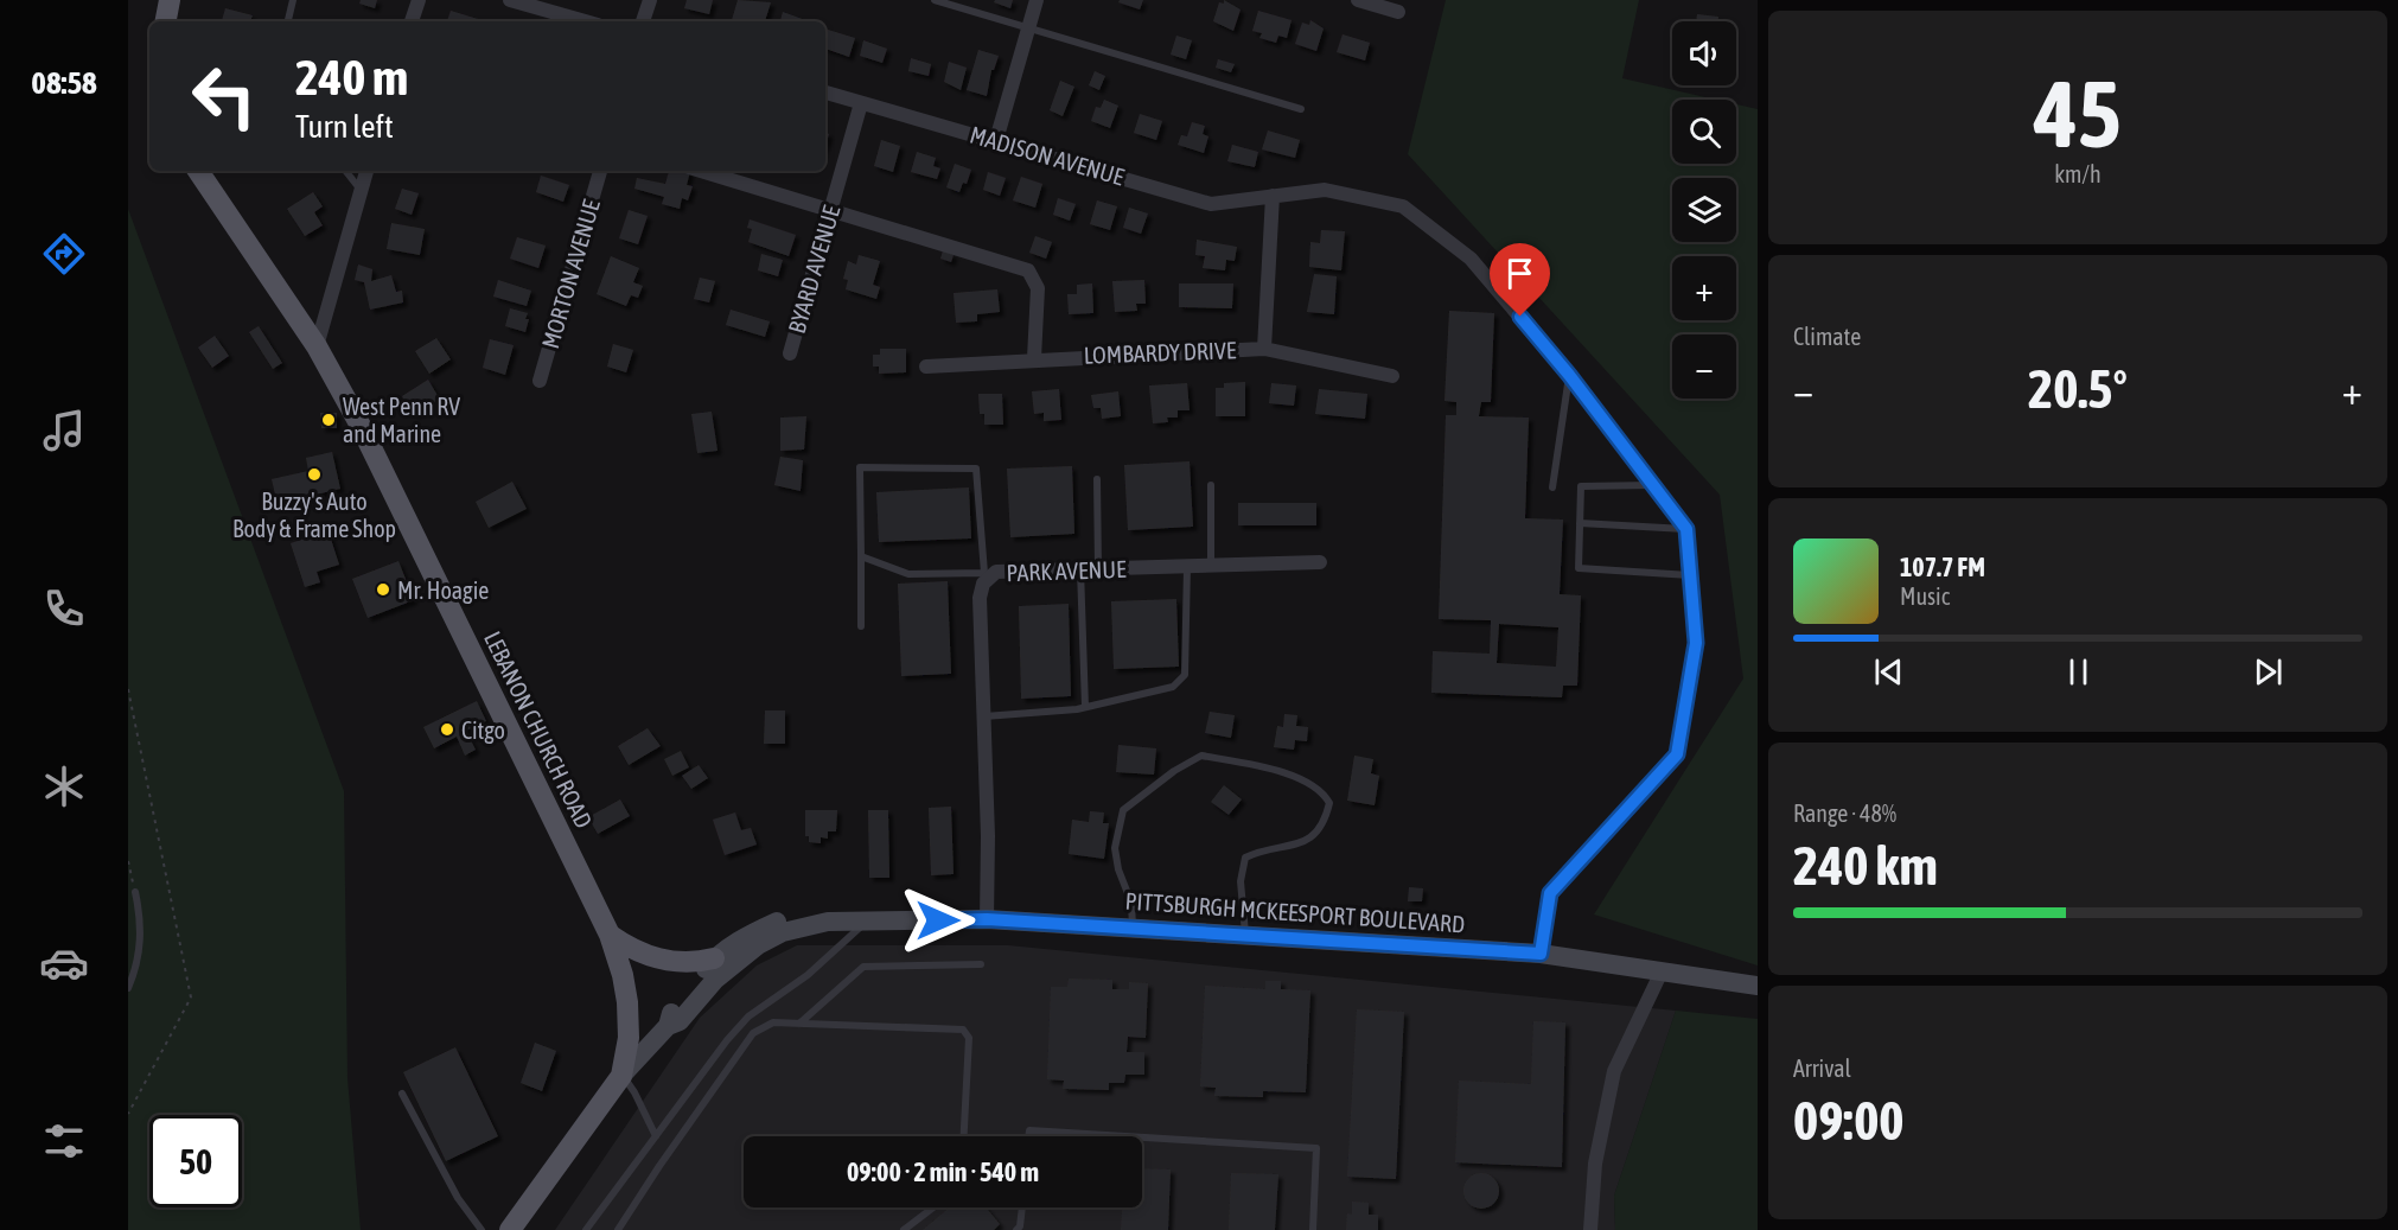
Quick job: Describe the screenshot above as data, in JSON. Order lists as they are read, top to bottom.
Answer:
{
  "streets": {
    "main road": ["LEBANON CHURCH ROAD", "PITTSBURGH MCKEESPORT BOULEVARD"],
    "street": [
      "MADISON AVENUE",
      "BYARD AVENUE",
      "MORTON AVENUE",
      "LOMBARDY DRIVE",
      "PARK AVENUE"
    ]
  },
  "crossings": [
    ["MADISON AVENUE", "BYARD AVENUE"],
    ["PARK AVENUE", "PITTSBURGH MCKEESPORT BOULEVARD"],
    ["LEBANON CHURCH ROAD", "PITTSBURGH MCKEESPORT BOULEVARD"]
  ],
  "places": [
    "West Penn RV and Marine",
    "Buzzy's Auto Body & Frame Shop",
    "Mr. Hoagie",
    "Citgo"
  ],
  "page": {
    "tabs": "08:58",
    "tile": [
      ["45", "km/h"],
      "Climate",
      ["Range · 48%", "240 km"],
      ["Arrival", "09:00"]
    ],
    "map_buttons": ["+", "−"],
    "turn": ["240 m", "Turn left"],
    "heat": ["−", "20.5°", "+"],
    "song": ["107.7 FM", "Music"],
    "limit": "50",
    "trip": "09:00 · 2 min · 540 m"
  }
}
